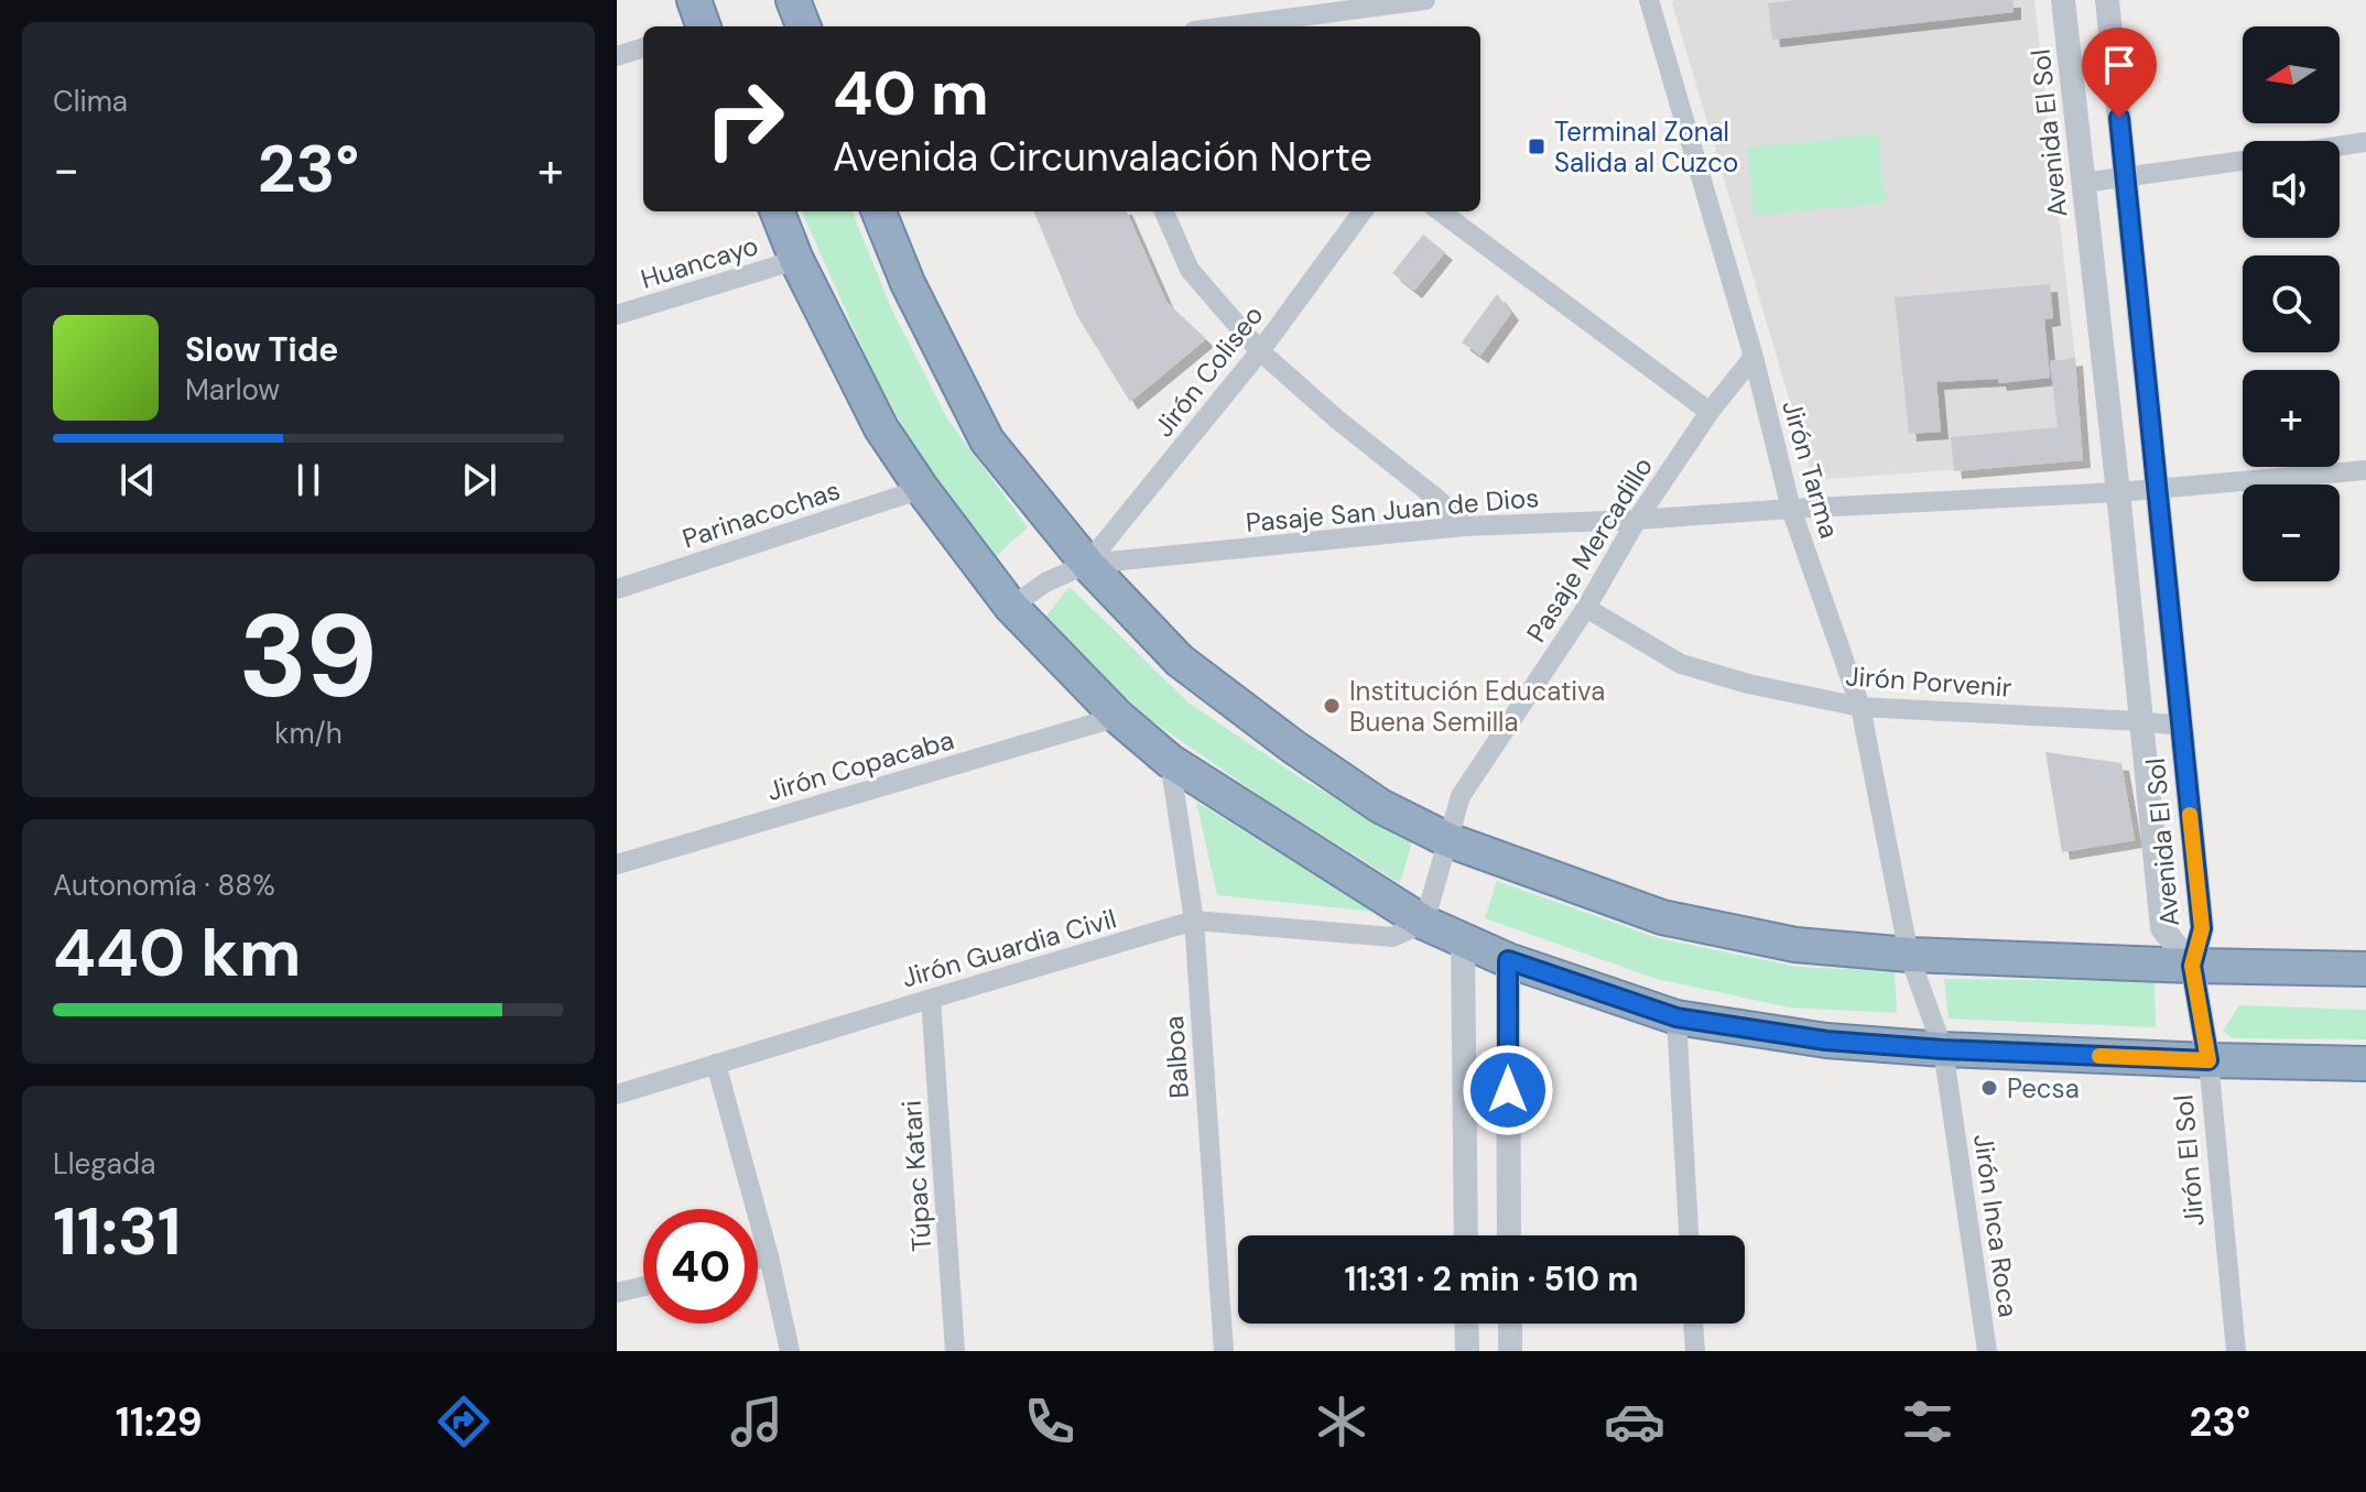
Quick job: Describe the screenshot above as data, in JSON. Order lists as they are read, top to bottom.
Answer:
{
  "streets": {
    "street": [
      "Avenida El Sol",
      "Huancayo",
      "Jirón Coliseo",
      "Jirón Tarma",
      "Pasaje San Juan de Dios",
      "Parinacochas",
      "Pasaje Mercadillo",
      "Jirón Porvenir",
      "Jirón Copacaba",
      "Jirón Guardia Civil",
      "Balboa",
      "Jirón El Sol",
      "Túpac Katari",
      "Jirón Inca Roca"
    ]
  },
  "crossings": [
    ["Avenida El Sol", "Pasaje San Juan de Dios"],
    ["Avenida El Sol", "Jirón Porvenir"],
    ["Avenida El Sol", "Jirón El Sol"],
    ["Jirón Coliseo", "Pasaje San Juan de Dios"],
    ["Jirón Tarma", "Pasaje San Juan de Dios"],
    ["Jirón Tarma", "Pasaje Mercadillo"],
    ["Jirón Tarma", "Jirón Porvenir"],
    ["Jirón Tarma", "Jirón Inca Roca"],
    ["Pasaje San Juan de Dios", "Pasaje Mercadillo"],
    ["Pasaje Mercadillo", "Jirón Porvenir"],
    ["Pasaje Mercadillo", "Jirón Guardia Civil"],
    ["Jirón Guardia Civil", "Balboa"],
    ["Jirón Guardia Civil", "Túpac Katari"]
  ],
  "places": {
    "transit": ["Terminal Zonal Salida al Cuzco"],
    "other": ["Institución Educativa Buena Semilla", "Pecsa"]
  },
  "north": "left",
  "page": {
    "tile": [
      "Clima",
      ["39", "km/h"],
      ["Autonomía · 88%", "440 km"],
      ["Llegada", "11:31"]
    ],
    "map_buttons": ["+", "−"],
    "turn": ["40 m", "Avenida Circunvalación Norte"],
    "heat": ["−", "23°", "+"],
    "song": ["Slow Tide", "Marlow"],
    "limit": "40",
    "trip": "11:31 · 2 min · 510 m",
    "tabs": ["11:29", "23°"]
  }
}
